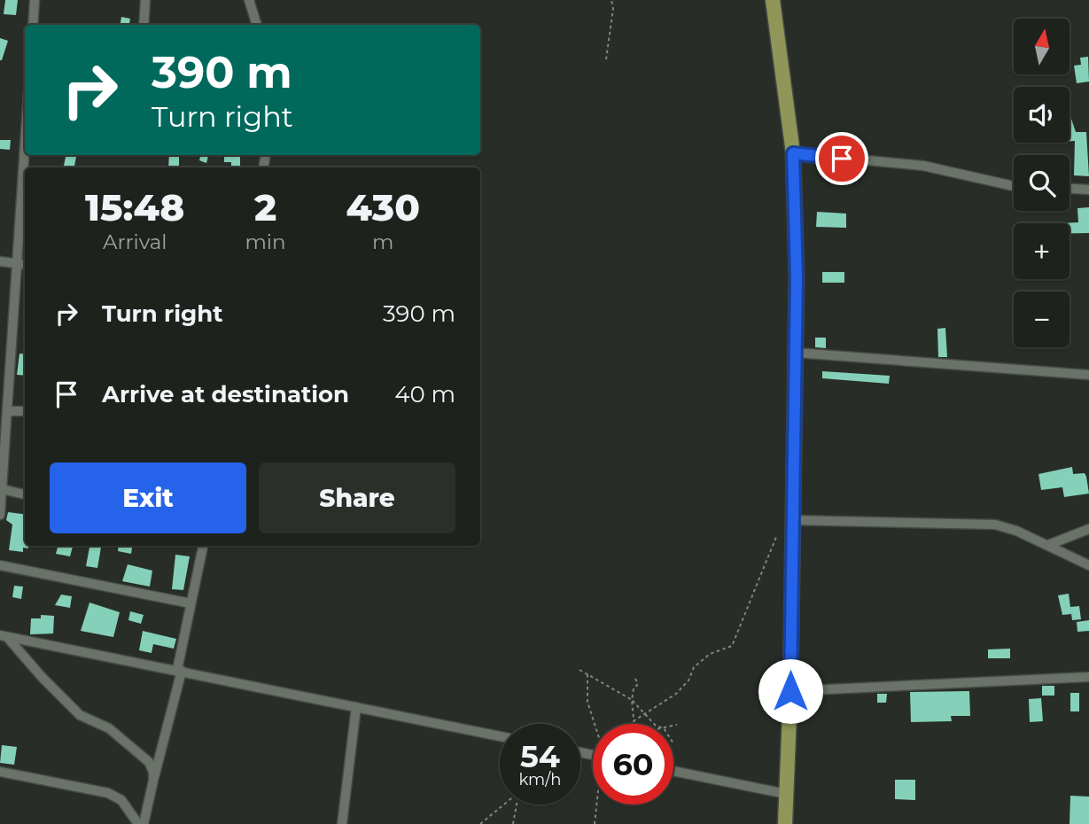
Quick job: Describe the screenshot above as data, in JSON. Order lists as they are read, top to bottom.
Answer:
{
  "north": "top",
  "page": {
    "map_buttons": ["+", "−"],
    "turn": ["390 m", "Turn right"],
    "eta": [
      "15:48",
      "Arrival",
      "2",
      "min",
      "430",
      "m"
    ],
    "list": [
      {
        "name": "Turn right",
        "value": "390 m"
      },
      {
        "name": "Arrive at destination",
        "value": "40 m"
      }
    ],
    "buttons": ["Exit", "Share"],
    "speed": "54 km/h",
    "limit": "60"
  }
}
